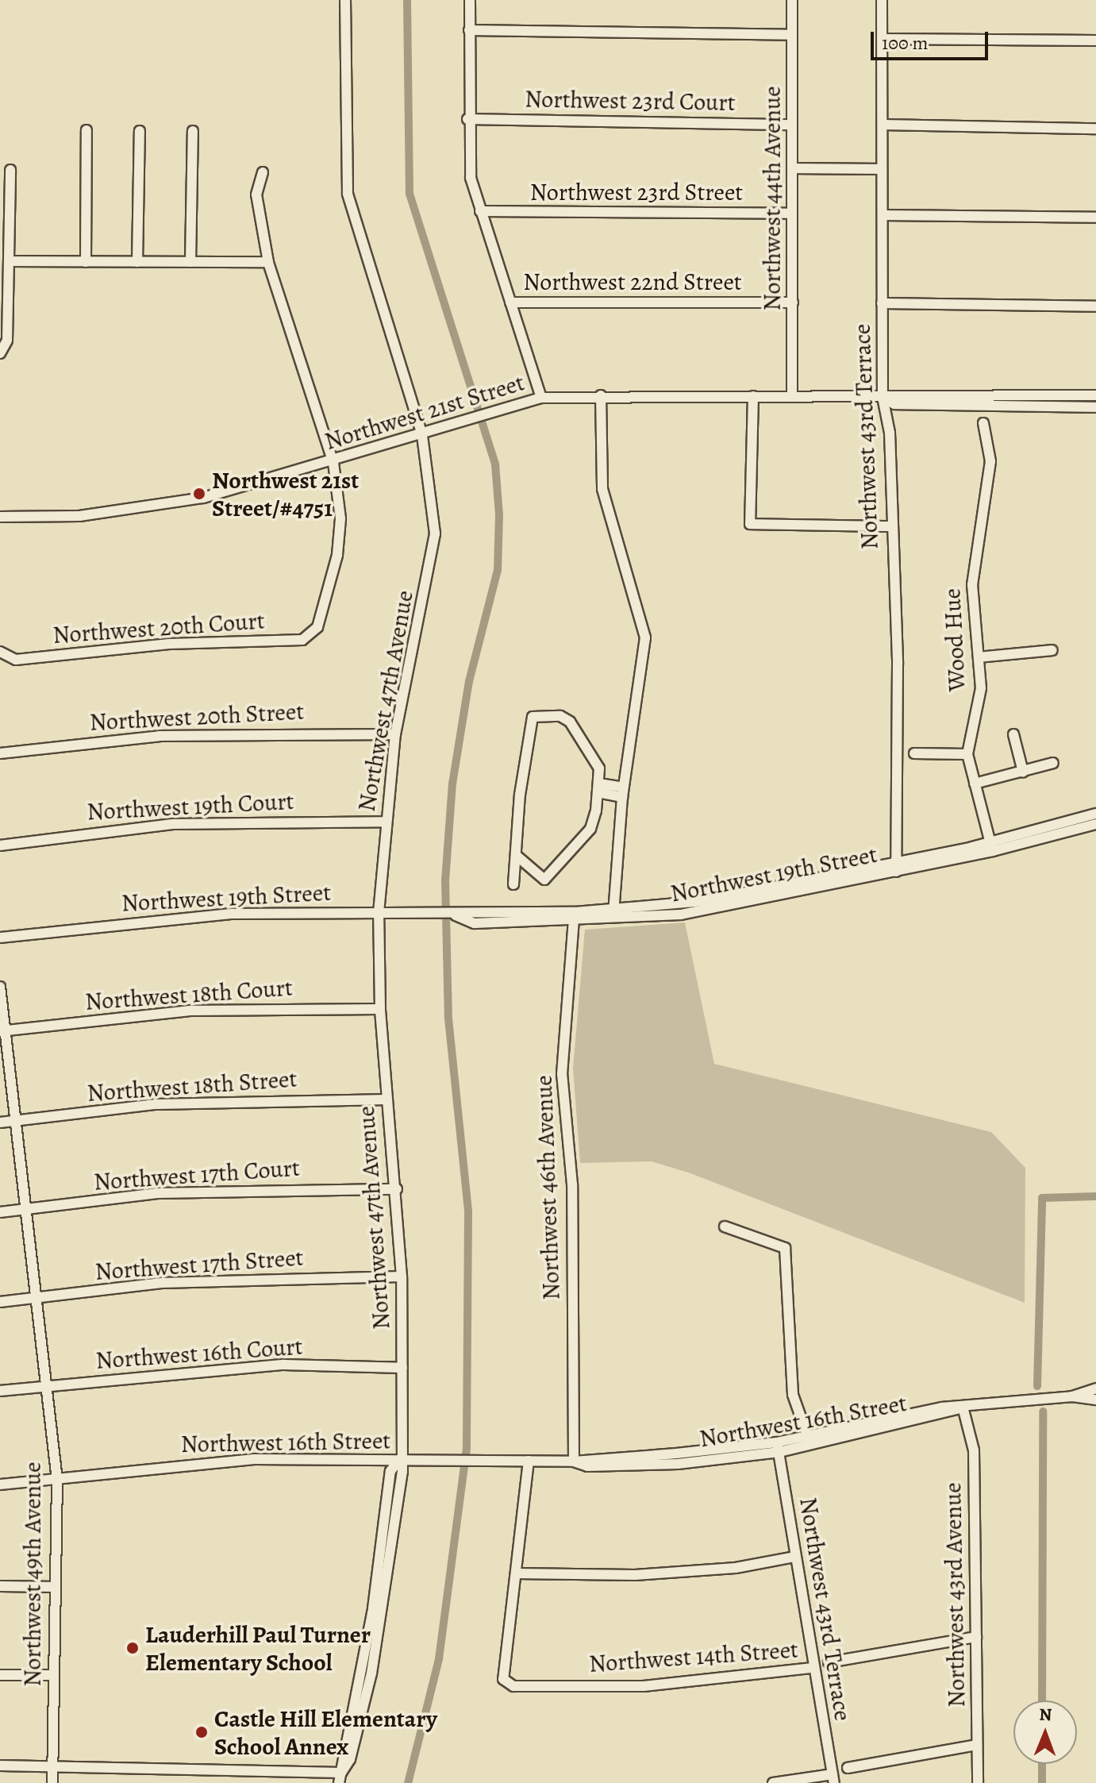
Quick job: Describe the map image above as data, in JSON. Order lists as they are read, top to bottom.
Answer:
{
  "streets": {
    "street": [
      "Northwest 23rd Court",
      "Northwest 23rd Street",
      "Northwest 44th Avenue",
      "Northwest 22nd Street",
      "Northwest 21st Street",
      "Northwest 43rd Terrace",
      "Northwest 20th Court",
      "Wood Hue",
      "Northwest 47th Avenue",
      "Northwest 20th Street",
      "Northwest 19th Court",
      "Northwest 19th Street",
      "Northwest 18th Court",
      "Northwest 18th Street",
      "Northwest 17th Court",
      "Northwest 46th Avenue",
      "Northwest 17th Street",
      "Northwest 16th Court",
      "Northwest 16th Street",
      "Northwest 49th Avenue",
      "Northwest 43rd Avenue",
      "Northwest 14th Street"
    ]
  },
  "crossings": [
    ["Northwest 23rd Court", "Northwest 44th Avenue"],
    ["Northwest 23rd Street", "Northwest 44th Avenue"],
    ["Northwest 44th Avenue", "Northwest 22nd Street"],
    ["Northwest 44th Avenue", "Northwest 21st Street"],
    ["Northwest 21st Street", "Northwest 43rd Terrace"],
    ["Northwest 21st Street", "Northwest 20th Court"],
    ["Northwest 21st Street", "Northwest 47th Avenue"],
    ["Northwest 43rd Terrace", "Northwest 19th Street"],
    ["Northwest 43rd Terrace", "Northwest 16th Street"],
    ["Northwest 43rd Terrace", "Northwest 14th Street"],
    ["Wood Hue", "Northwest 19th Street"],
    ["Northwest 47th Avenue", "Northwest 20th Street"],
    ["Northwest 47th Avenue", "Northwest 19th Court"],
    ["Northwest 47th Avenue", "Northwest 19th Street"],
    ["Northwest 47th Avenue", "Northwest 18th Court"],
    ["Northwest 47th Avenue", "Northwest 18th Street"],
    ["Northwest 47th Avenue", "Northwest 17th Court"],
    ["Northwest 47th Avenue", "Northwest 17th Street"],
    ["Northwest 47th Avenue", "Northwest 16th Court"],
    ["Northwest 47th Avenue", "Northwest 16th Street"],
    ["Northwest 19th Street", "Northwest 46th Avenue"],
    ["Northwest 18th Court", "Northwest 49th Avenue"],
    ["Northwest 18th Street", "Northwest 49th Avenue"],
    ["Northwest 17th Court", "Northwest 49th Avenue"],
    ["Northwest 46th Avenue", "Northwest 16th Street"],
    ["Northwest 17th Street", "Northwest 49th Avenue"],
    ["Northwest 16th Court", "Northwest 49th Avenue"],
    ["Northwest 16th Street", "Northwest 49th Avenue"],
    ["Northwest 16th Street", "Northwest 43rd Avenue"],
    ["Northwest 43rd Avenue", "Northwest 14th Street"]
  ],
  "places": ["Northwest 21st Street/#4751", "Lauderhill Paul Turner Elementary School", "Castle Hill Elementary School Annex"],
  "scale_bar": "100 m",
  "north": "top"
}
